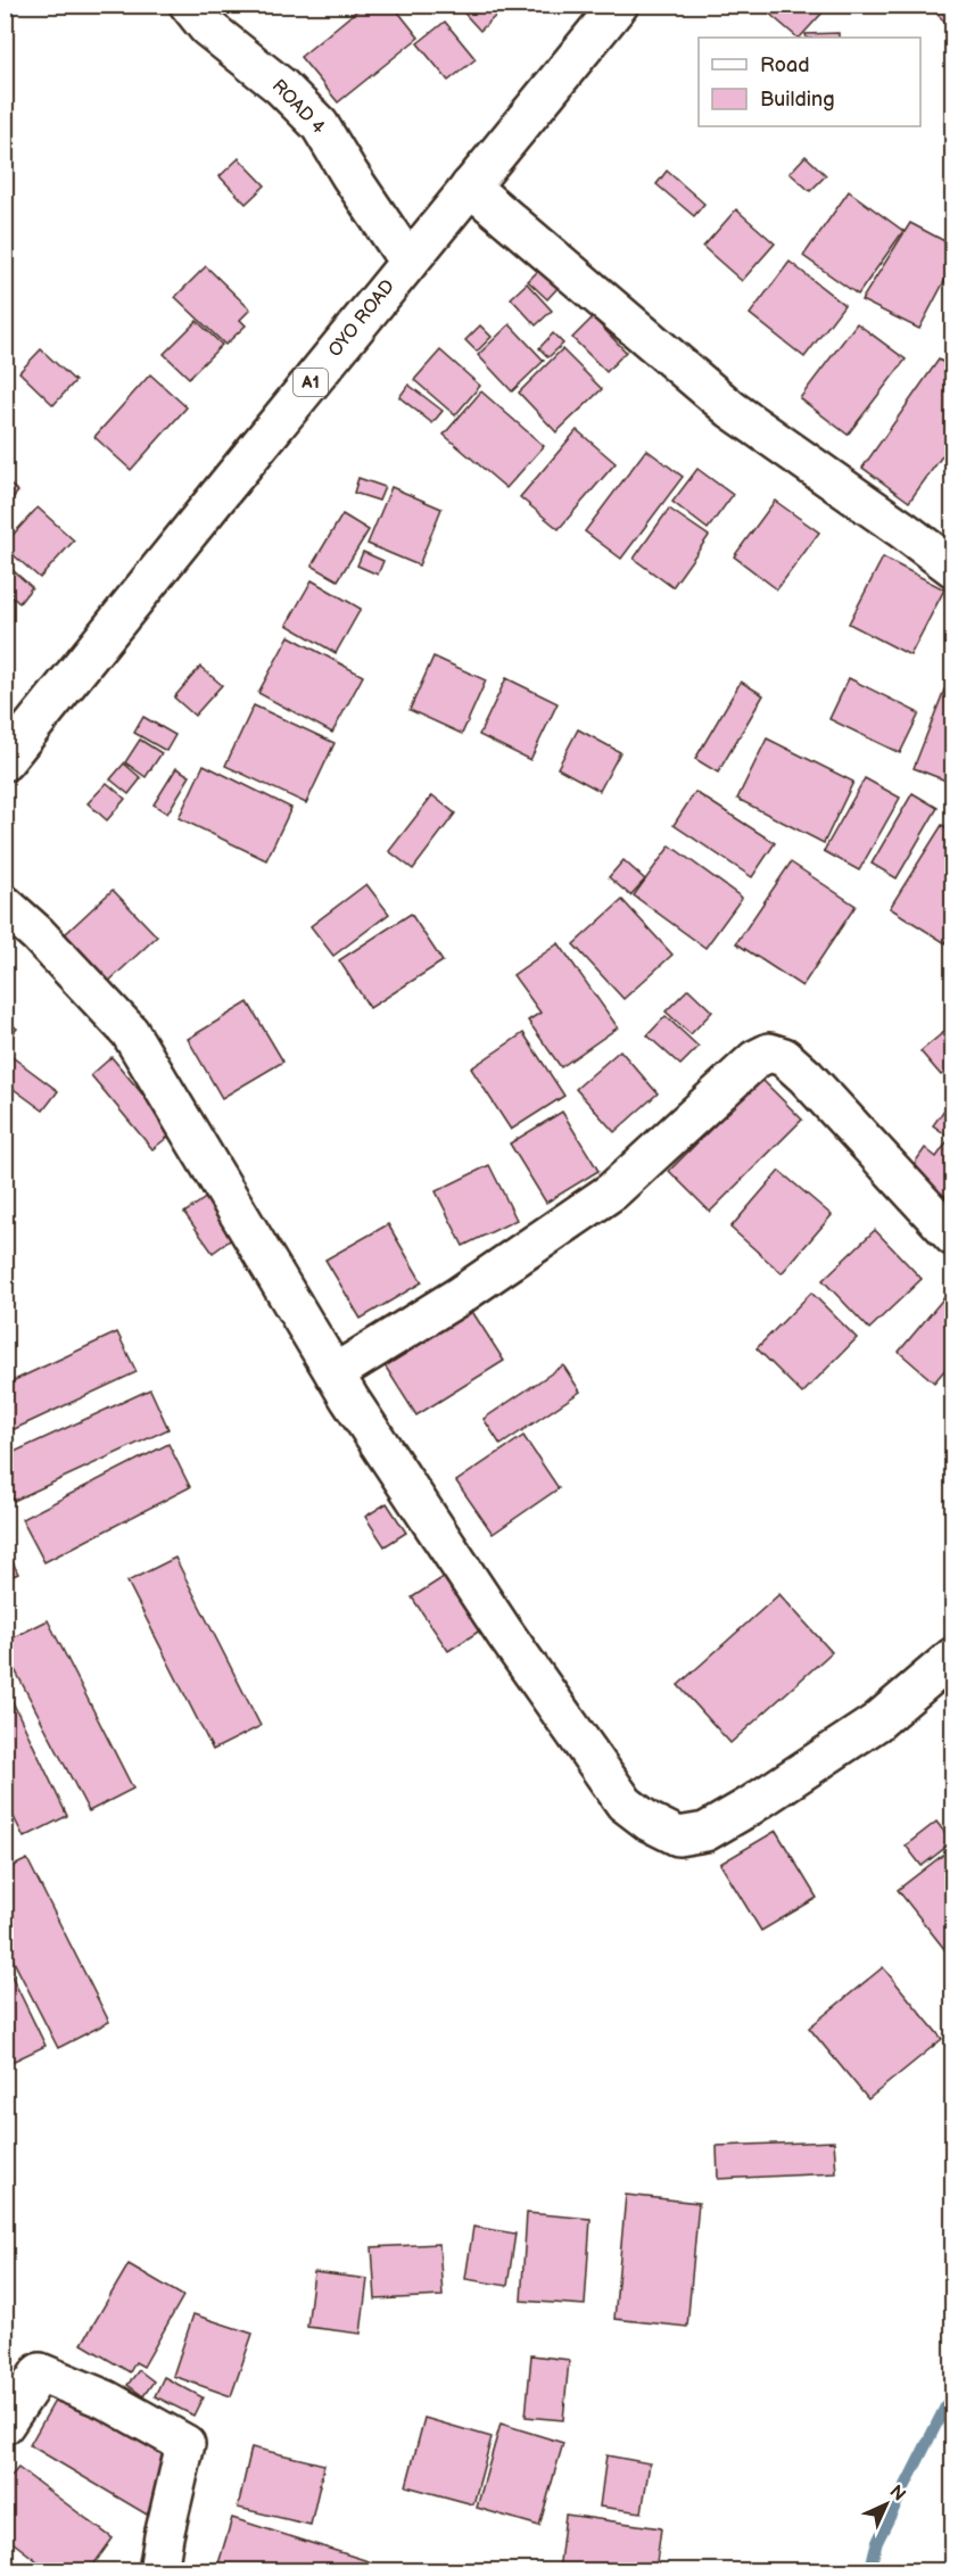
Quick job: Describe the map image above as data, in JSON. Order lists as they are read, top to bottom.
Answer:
{
  "streets": {
    "main road": ["ROAD 4", "OYO ROAD", "A1"]
  },
  "crossings": [
    ["ROAD 4", "OYO ROAD"]
  ],
  "legend": ["Road", "Building"],
  "north": "top right"
}
